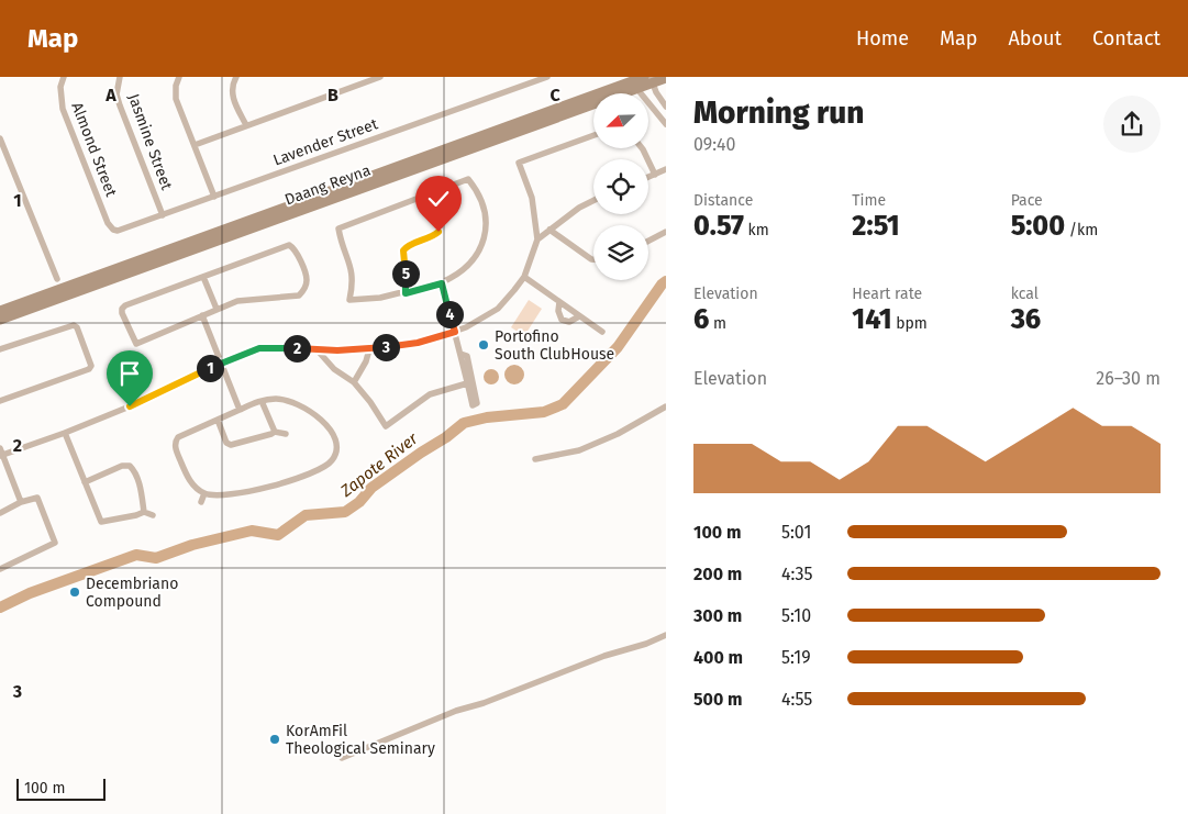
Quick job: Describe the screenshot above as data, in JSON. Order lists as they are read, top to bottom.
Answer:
{
  "streets": {
    "main road": ["Daang Reyna"],
    "street": ["Jasmine Street", "Lavender Street", "Almond Street"]
  },
  "crossings": [
    ["Jasmine Street", "Lavender Street"],
    ["Lavender Street", "Almond Street"]
  ],
  "water": ["Zapote River"],
  "places": ["Portofino South ClubHouse", "Decembriano Compound", "KorAmFil Theological Seminary"],
  "scale_bar": "100 m",
  "north": "bottom left",
  "page": {
    "header": "Map",
    "nav": [
      "Home",
      "Map",
      "About",
      "Contact"
    ],
    "heading": ["Morning run", "09:40"],
    "stats": [
      ["Distance", "0.57 km"],
      ["Time", "2:51"],
      ["Pace", "5:00 /km"],
      ["Elevation", "6 m"],
      ["Heart rate", "141 bpm"],
      ["kcal", "36"]
    ],
    "pins": [
      "5",
      "4",
      "3",
      "2",
      "1"
    ],
    "chart": ["Elevation", "26–30 m"],
    "list": [
      {
        "name": "100 m",
        "note": "5:01"
      },
      {
        "name": "200 m",
        "note": "4:35"
      },
      {
        "name": "300 m",
        "note": "5:10"
      },
      {
        "name": "400 m",
        "note": "5:19"
      },
      {
        "name": "500 m",
        "note": "4:55"
      }
    ],
    "scale": "100 m"
  },
  "grid": {
    "columns": ["A", "B", "C"],
    "rows": ["1", "2", "3"]
  }
}
